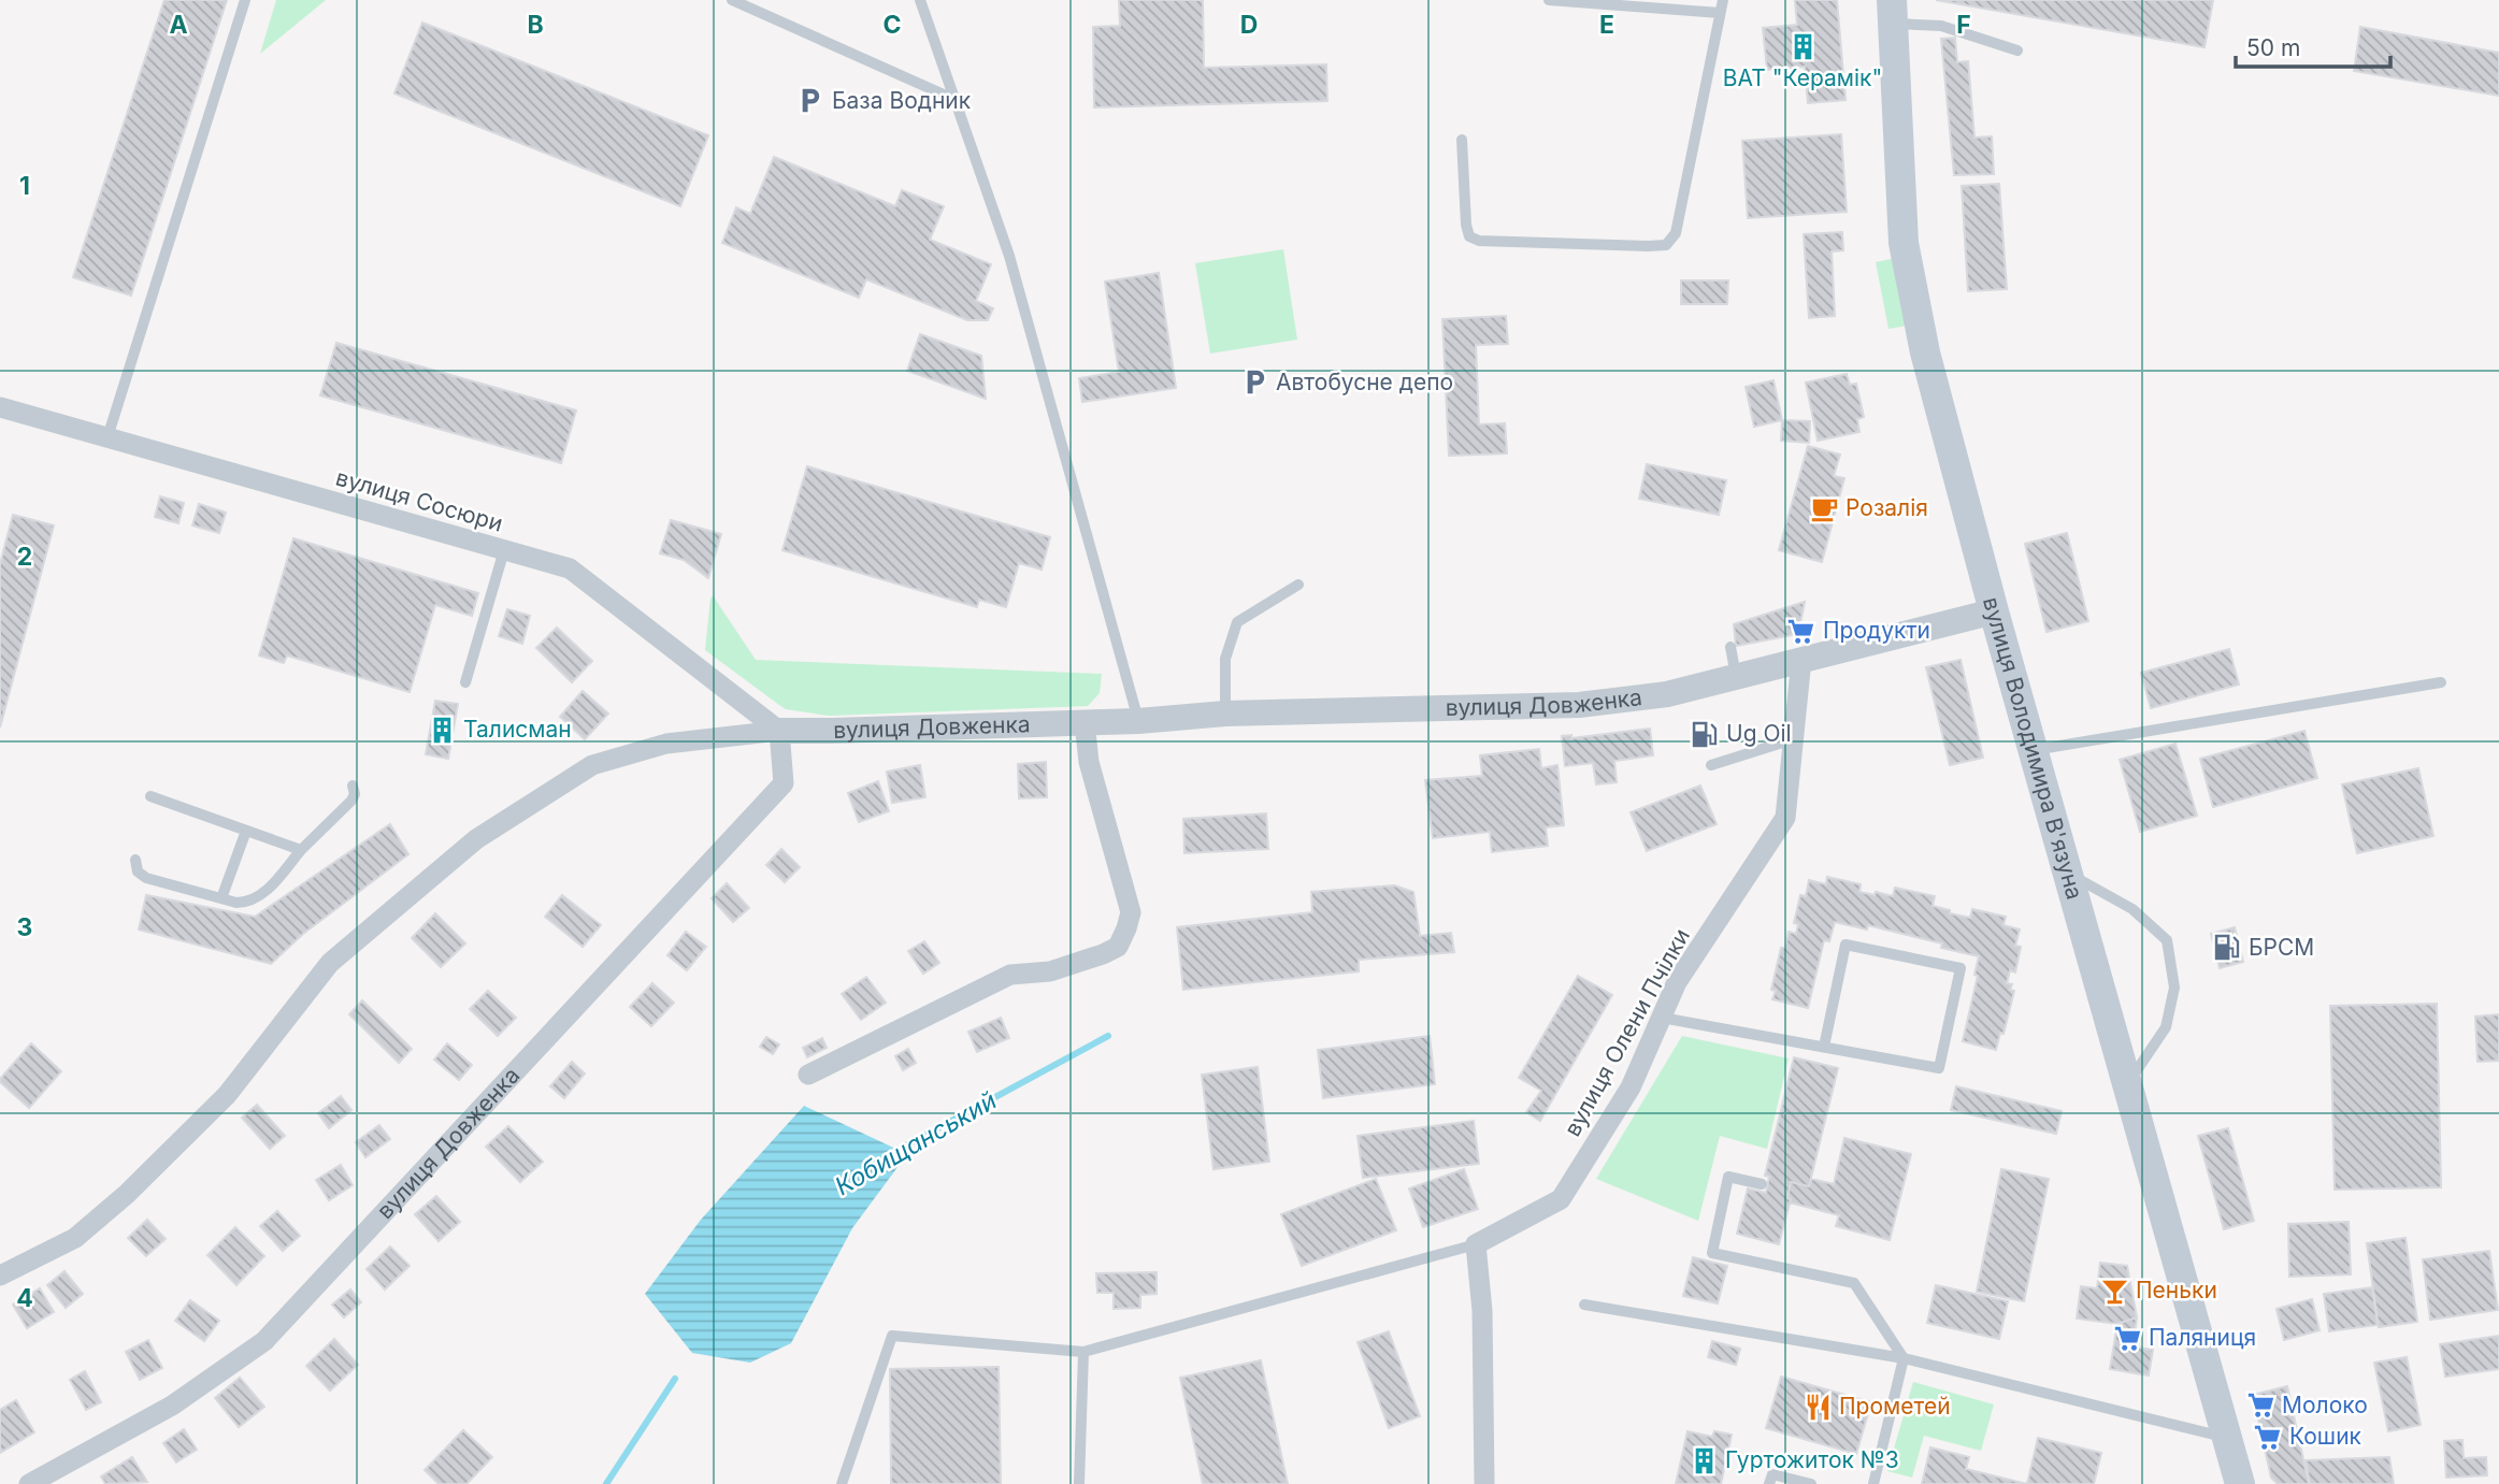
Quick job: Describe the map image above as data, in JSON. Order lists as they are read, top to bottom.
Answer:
{
  "streets": {
    "main road": ["вулиця Володимира В'язуна"],
    "street": ["вулиця Сосюри", "вулиця Довженка", "вулиця Олени Пчілки"]
  },
  "crossings": [
    ["вулиця Сосюри", "вулиця Довженка"],
    ["вулиця Довженка", "вулиця Володимира В'язуна"],
    ["вулиця Довженка", "вулиця Олени Пчілки"]
  ],
  "water": ["Кобищанський"],
  "places": {
    "building": ["ВАТ \"Керамік\"", "Талисман", "Гуртожиток №3"],
    "parking": ["База Водник", "Автобусне депо"],
    "cafe": ["Розалія"],
    "supermarket": [
      "Продукти",
      "Паляниця",
      "Молоко",
      "Кошик"
    ],
    "fuel station": ["Ug Oil", "БРСМ"],
    "bar": ["Пеньки"],
    "restaurant": ["Прометей"]
  },
  "scale_bar": "50 m",
  "grid": {
    "columns": [
      "A",
      "B",
      "C",
      "D",
      "E",
      "F"
    ],
    "rows": [
      "1",
      "2",
      "3",
      "4"
    ]
  }
}
